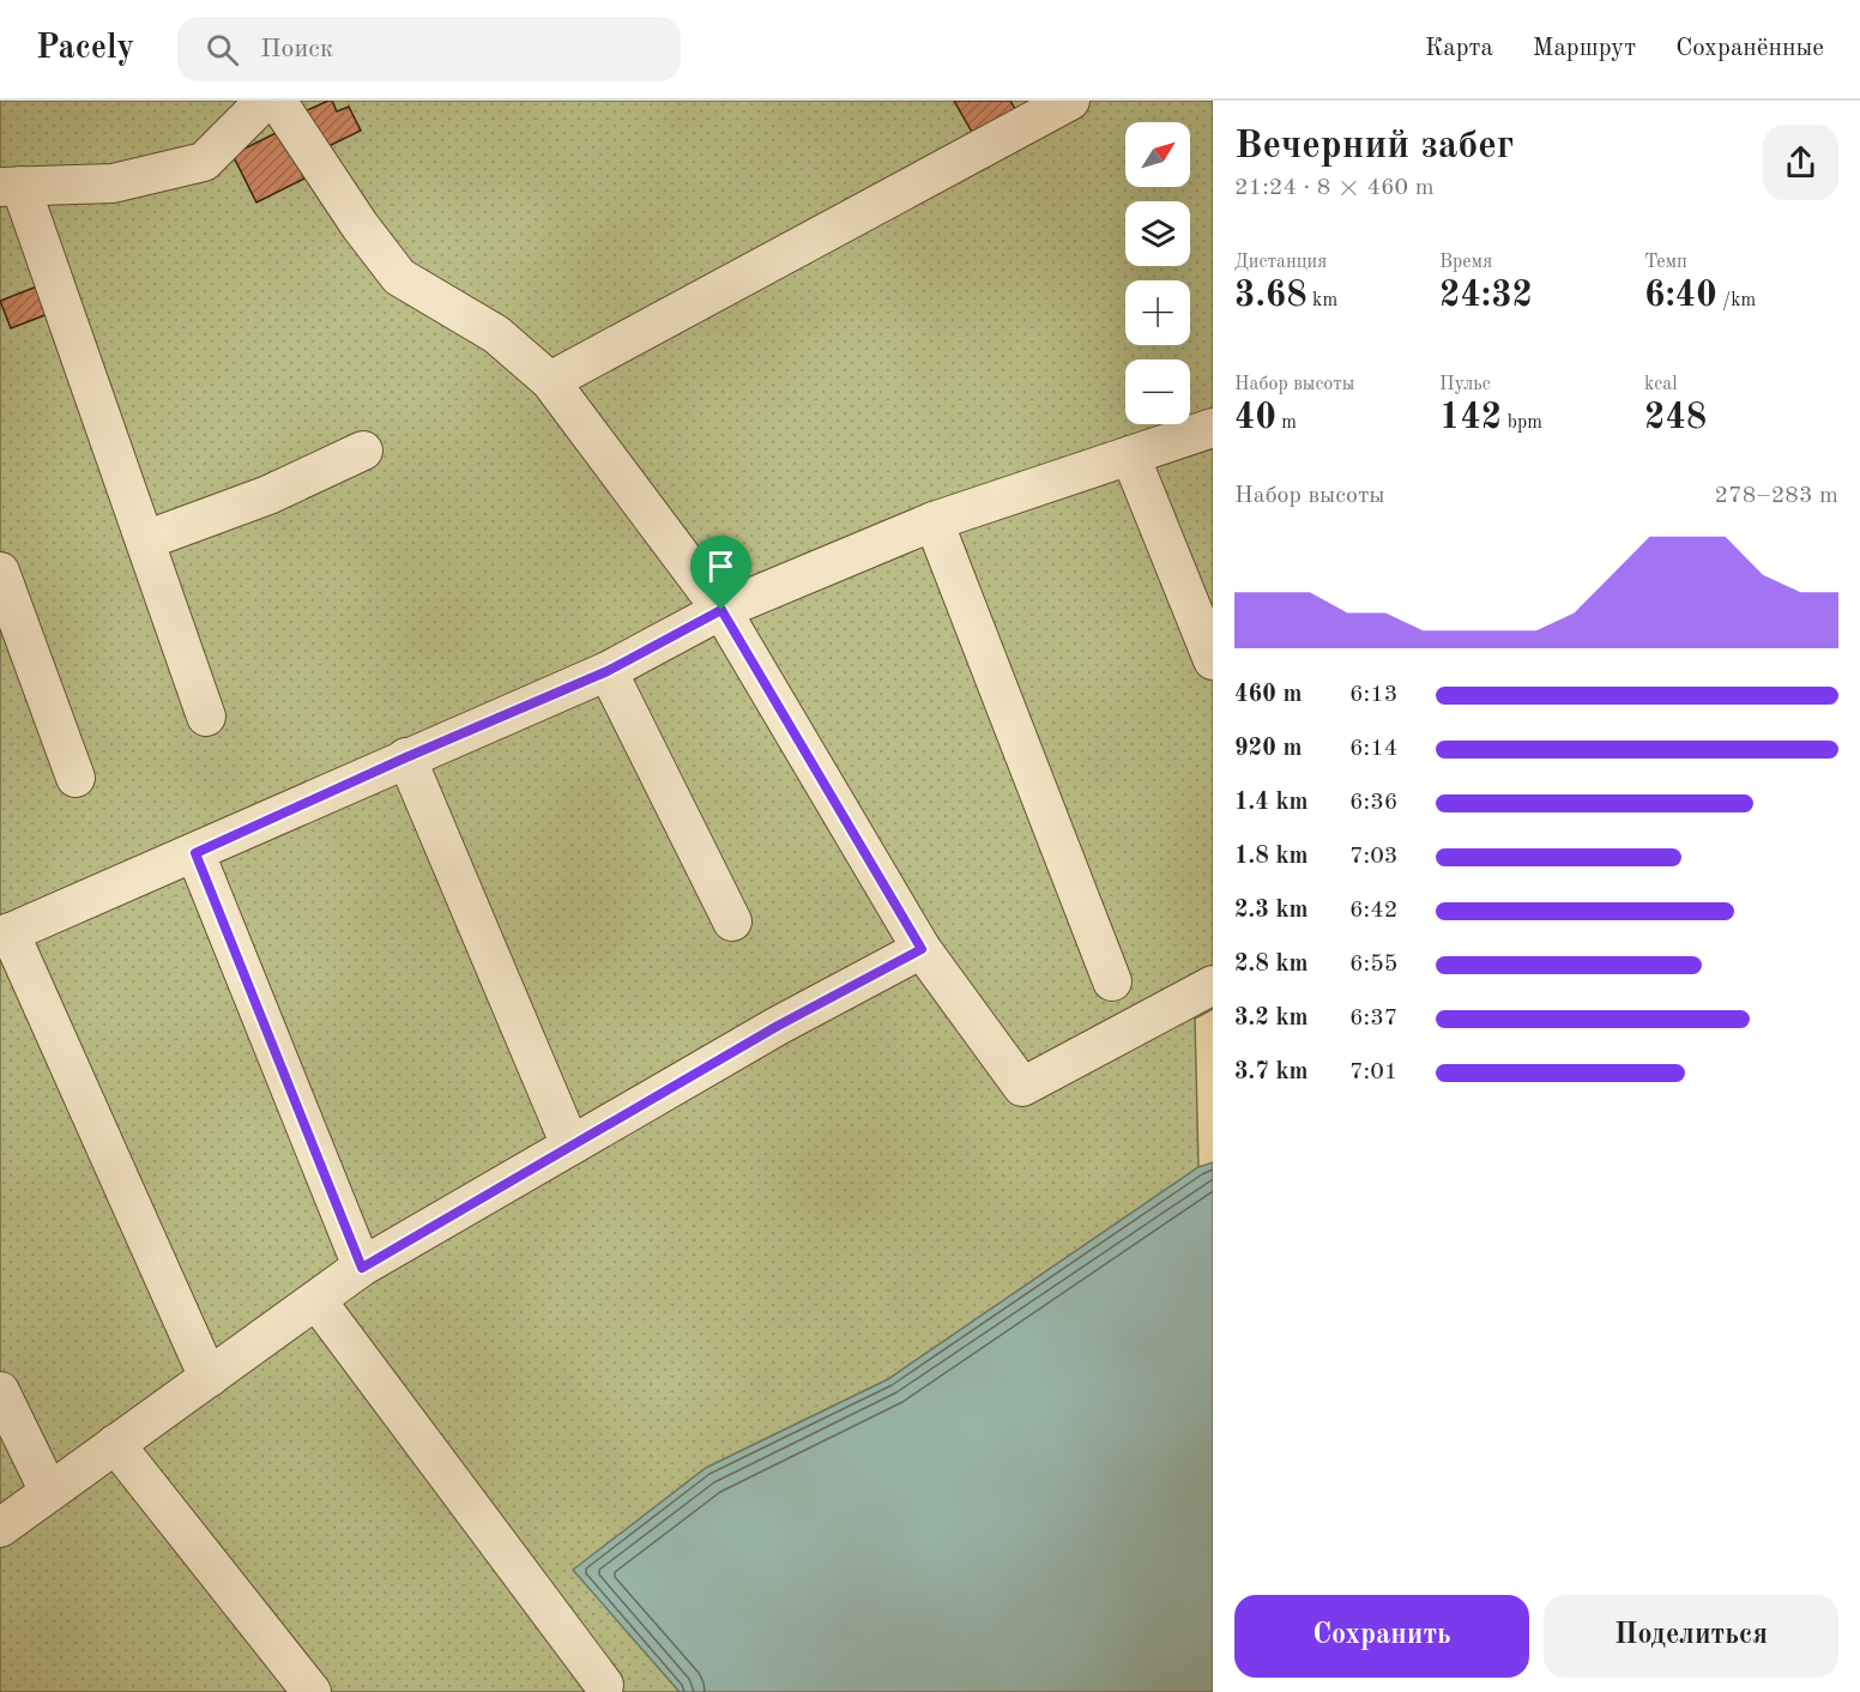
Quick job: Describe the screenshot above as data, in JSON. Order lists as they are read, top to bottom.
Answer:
{
  "north": "top right",
  "page": {
    "header": "Pacely",
    "search": "Поиск",
    "nav": ["Карта", "Маршрут", "Сохранённые"],
    "heading": ["Вечерний забег", "21:24 · 8 × 460 m"],
    "map_buttons": ["+", "−"],
    "stats": [
      ["Дистанция", "3.68 km"],
      ["Время", "24:32"],
      ["Темп", "6:40 /km"],
      ["Набор высоты", "40 m"],
      ["Пульс", "142 bpm"],
      ["kcal", "248"]
    ],
    "chart": ["Набор высоты", "278–283 m"],
    "list": [
      {
        "name": "460 m",
        "note": "6:13"
      },
      {
        "name": "920 m",
        "note": "6:14"
      },
      {
        "name": "1.4 km",
        "note": "6:36"
      },
      {
        "name": "1.8 km",
        "note": "7:03"
      },
      {
        "name": "2.3 km",
        "note": "6:42"
      },
      {
        "name": "2.8 km",
        "note": "6:55"
      },
      {
        "name": "3.2 km",
        "note": "6:37"
      },
      {
        "name": "3.7 km",
        "note": "7:01"
      }
    ],
    "buttons": ["Сохранить", "Поделиться"]
  }
}
